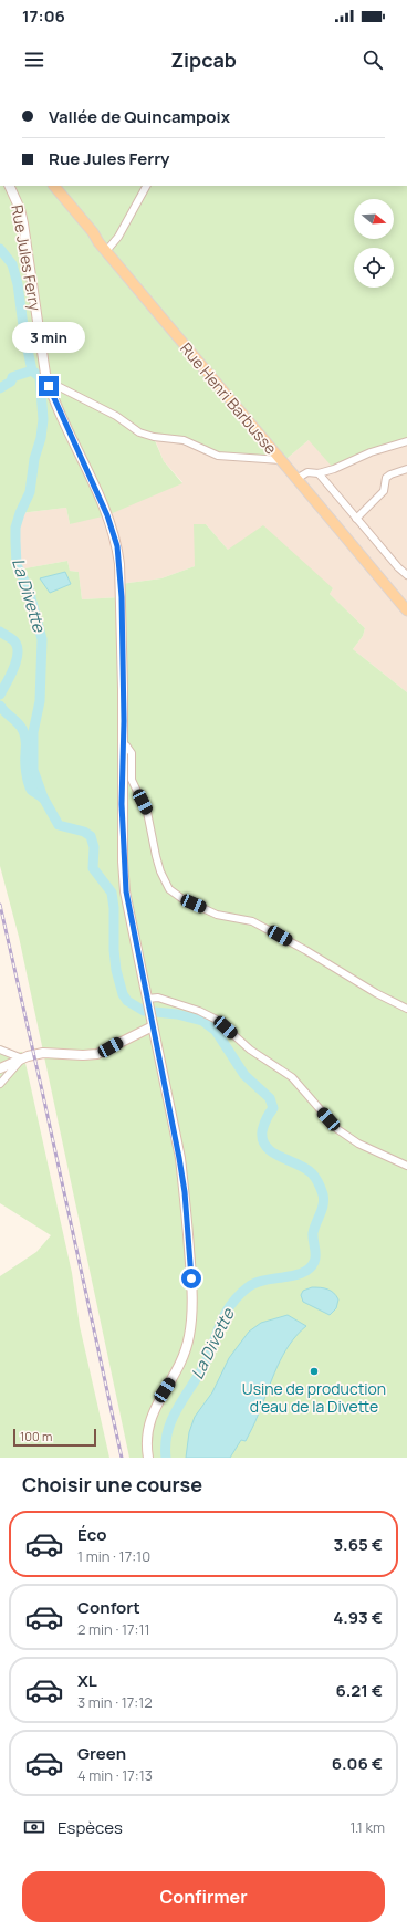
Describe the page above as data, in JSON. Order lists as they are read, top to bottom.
{
  "streets": {
    "main road": ["Rue Jules Ferry", "Rue Henri Barbusse"]
  },
  "water": ["La Divette"],
  "places": ["Usine de production d'eau de la Divette"],
  "scale_bar": "100 m",
  "north": "right",
  "page": {
    "status": "17:06",
    "header": "Zipcab",
    "banner": ["Vallée de Quincampoix", "Rue Jules Ferry"],
    "bubble": "3 min",
    "scale": "100 m",
    "heading": "Choisir une course",
    "list": [
      {
        "name": "Éco",
        "note": "1 min · 17:10",
        "value": "3.65 €"
      },
      {
        "name": "Confort",
        "note": "2 min · 17:11",
        "value": "4.93 €"
      },
      {
        "name": "XL",
        "note": "3 min · 17:12",
        "value": "6.21 €"
      },
      {
        "name": "Green",
        "note": "4 min · 17:13",
        "value": "6.06 €"
      }
    ],
    "pay": ["Espèces", "1.1 km"],
    "buttons": "Confirmer"
  }
}
